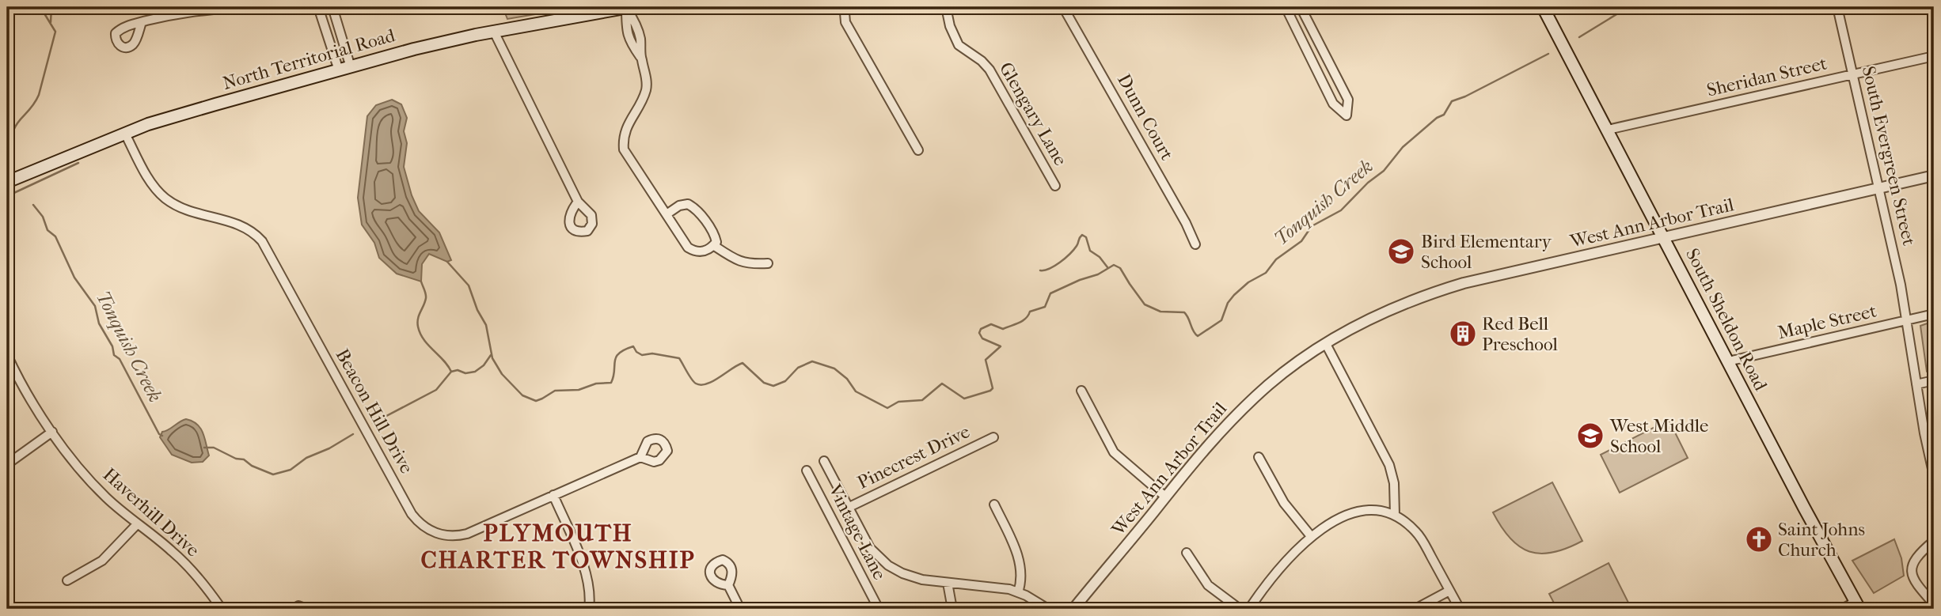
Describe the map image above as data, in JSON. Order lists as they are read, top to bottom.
{
  "streets": {
    "main road": ["North Territorial Road", "South Sheldon Road"],
    "street": [
      "Sheridan Street",
      "Glengary Lane",
      "Dunn Court",
      "South Evergreen Street",
      "West Ann Arbor Trail",
      "Maple Street",
      "Beacon Hill Drive",
      "Pinecrest Drive",
      "Haverhill Drive",
      "Vintage Lane"
    ]
  },
  "crossings": [
    ["North Territorial Road", "Beacon Hill Drive"],
    ["Sheridan Street", "South Evergreen Street"],
    ["Sheridan Street", "South Sheldon Road"],
    ["South Evergreen Street", "West Ann Arbor Trail"],
    ["South Evergreen Street", "Maple Street"],
    ["West Ann Arbor Trail", "South Sheldon Road"],
    ["South Sheldon Road", "Maple Street"]
  ],
  "districts": ["PLYMOUTH CHARTER TOWNSHIP"],
  "water": ["Tonquish Creek"],
  "places": {
    "school or university": ["Bird Elementary School", "West Middle School"],
    "building": ["Red Bell Preschool"],
    "church": ["Saint Johns Church"]
  }
}
